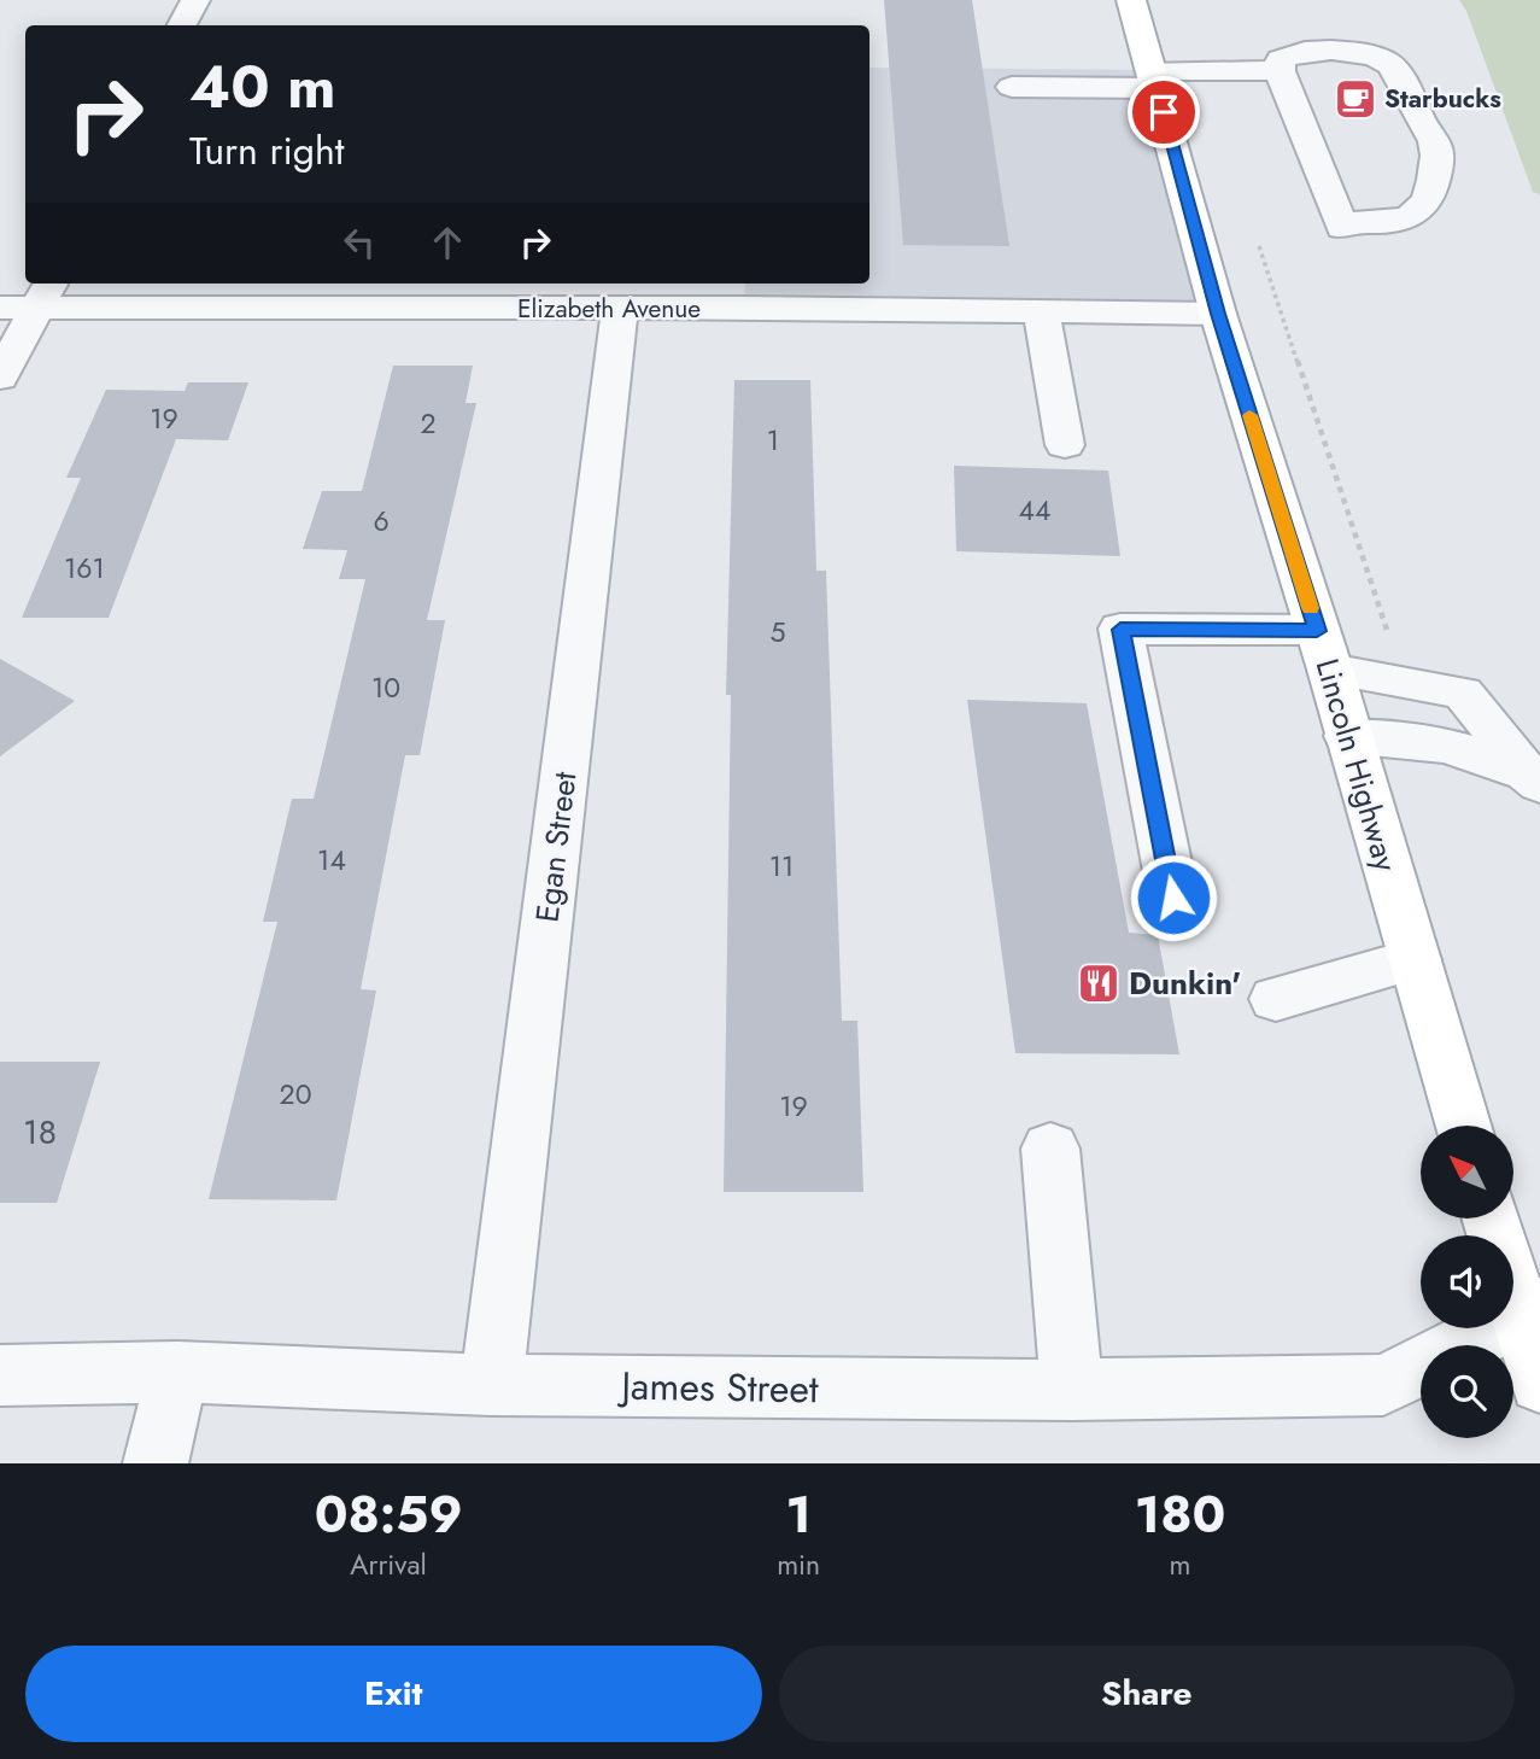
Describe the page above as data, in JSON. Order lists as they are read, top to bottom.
{
  "streets": {
    "main road": ["Lincoln Highway"],
    "street": ["Elizabeth Avenue", "Egan Street", "James Street"]
  },
  "crossings": [
    ["Elizabeth Avenue", "Lincoln Highway"],
    ["Elizabeth Avenue", "Egan Street"],
    ["Egan Street", "James Street"]
  ],
  "places": {
    "cafe": ["Starbucks"],
    "restaurant": ["Dunkin'"]
  },
  "house_numbers": [
    "19",
    "2",
    "1",
    "44",
    "6",
    "161",
    "5",
    "10",
    "14",
    "11",
    "20",
    "19",
    "18"
  ],
  "north": "top left",
  "page": {
    "turn": ["40 m", "Turn right"],
    "eta": [
      "08:59",
      "Arrival",
      "1",
      "min",
      "180",
      "m"
    ],
    "buttons": ["Exit", "Share"]
  }
}
